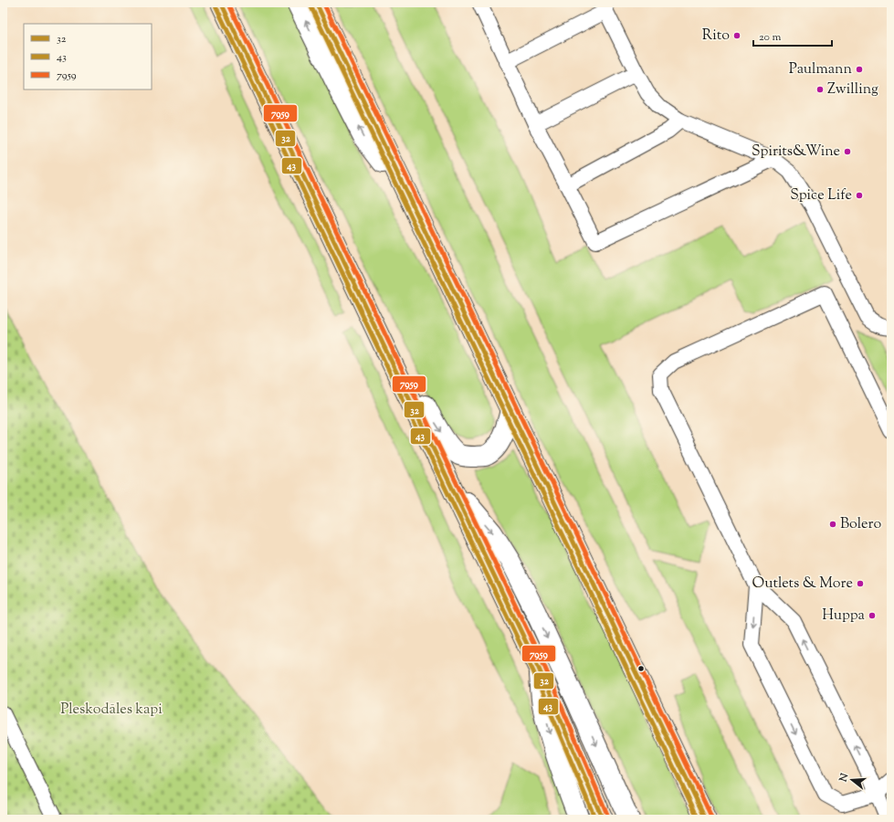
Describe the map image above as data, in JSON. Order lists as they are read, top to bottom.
{
  "parks": ["Pleskodāles kapi"],
  "places": [
    "Rito",
    "Paulmann",
    "Zwilling",
    "Spirits&Wine",
    "Spice Life",
    "Bolero",
    "Outlets & More",
    "Huppa"
  ],
  "lines": ["transit line 32", "transit line 7959", "transit line 43"],
  "legend": ["32", "43", "7959"],
  "scale_bar": "20 m",
  "north": "left"
}
